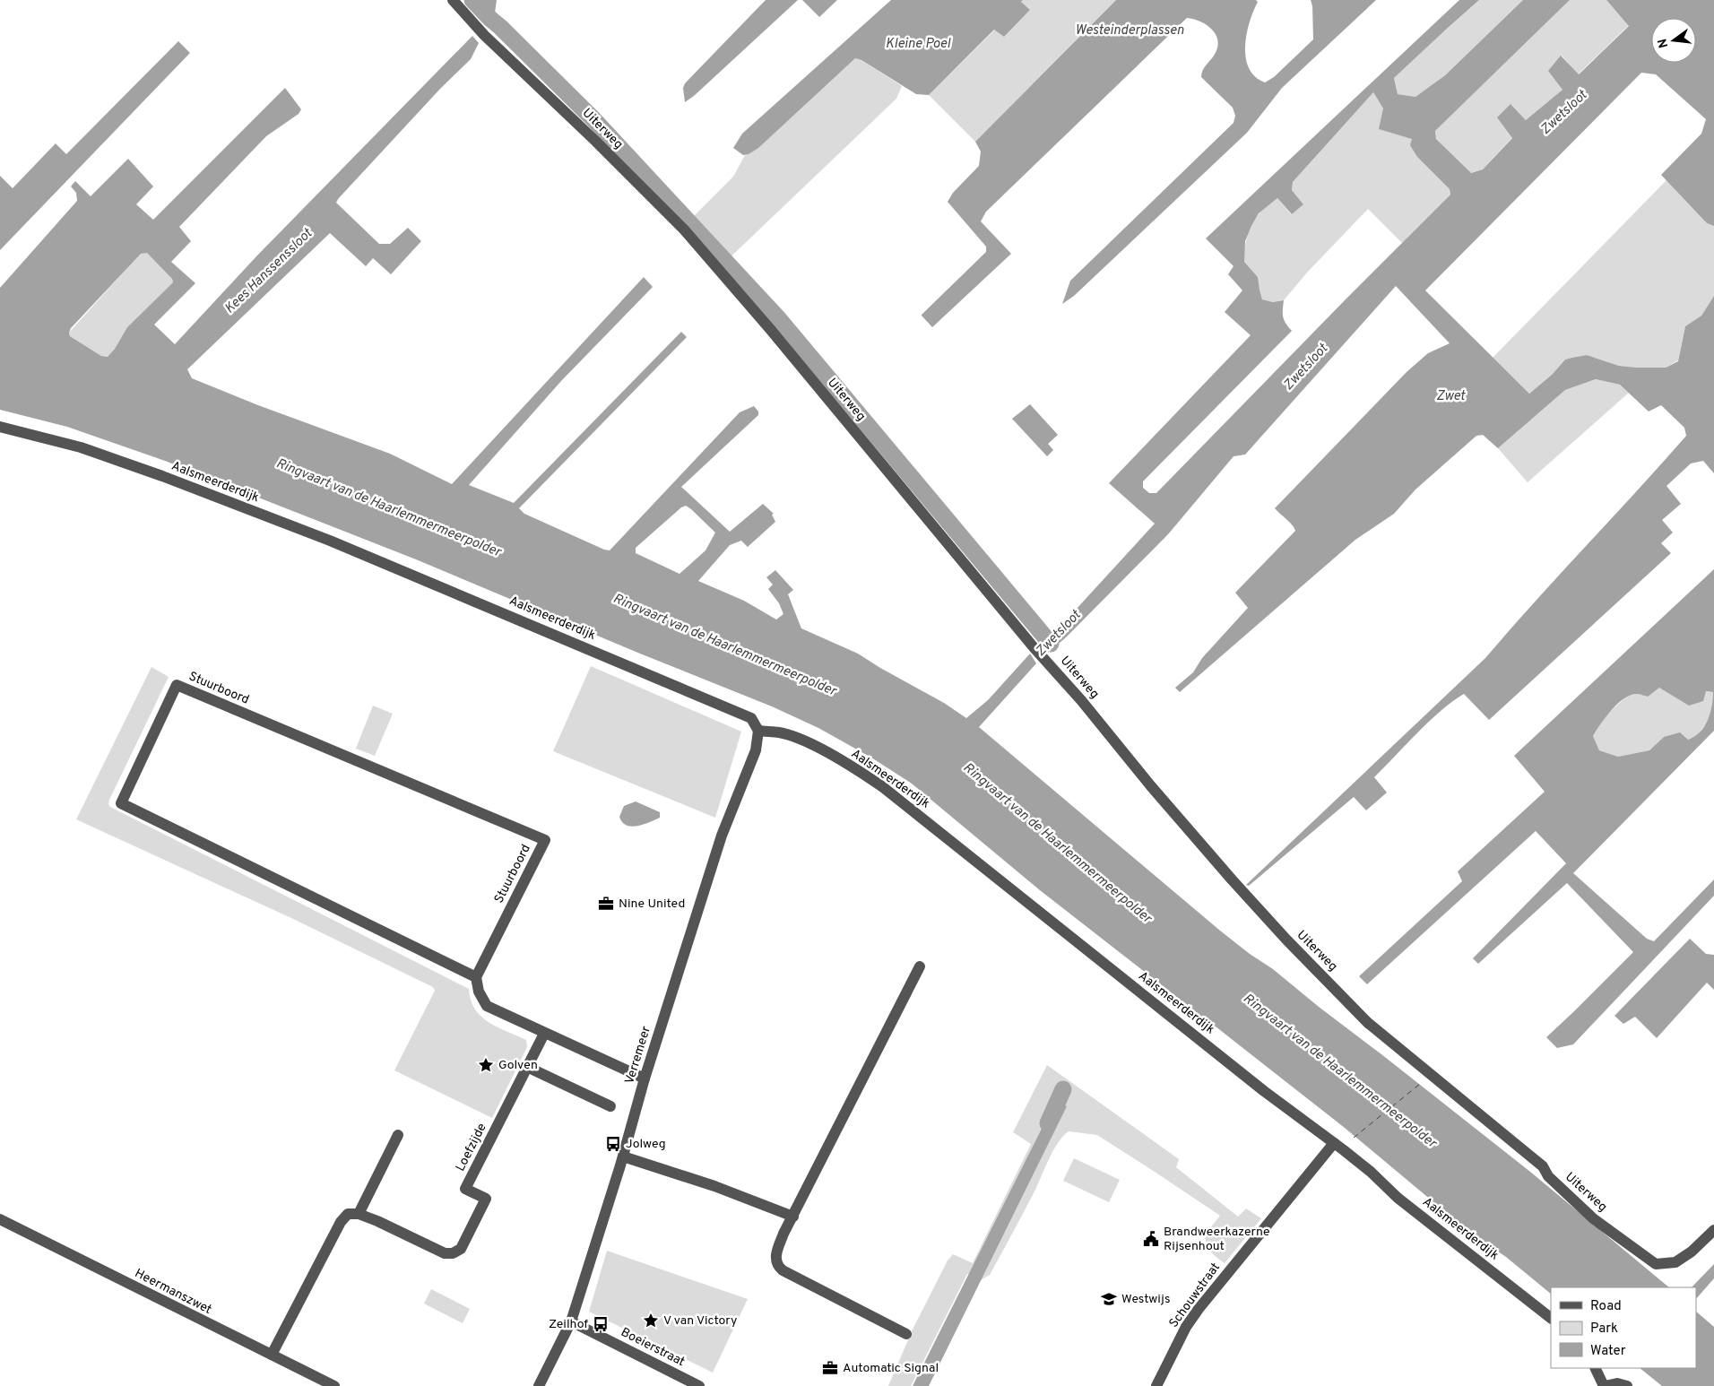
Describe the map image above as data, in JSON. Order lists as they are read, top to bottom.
{
  "streets": {
    "street": [
      "Uiterweg",
      "Aalsmeerderdijk",
      "Stuurboord",
      "Verremeer",
      "Loefzijde",
      "Heermanszwet",
      "Schouwstraat",
      "Boeierstraat"
    ]
  },
  "crossings": [
    ["Aalsmeerderdijk", "Verremeer"],
    ["Aalsmeerderdijk", "Schouwstraat"],
    ["Verremeer", "Boeierstraat"]
  ],
  "water": [
    "Westeinderplassen",
    "Kleine Poel",
    "Zwetsloot",
    "Kees Hanssenssloot",
    "Zwet",
    "Ringvaart van de Haarlemmermeerpolder"
  ],
  "places": {
    "office": ["Nine United", "Automatic Signal"],
    "place": ["Golven", "V van Victory"],
    "bus stop": ["Jolweg", "Zeilhof"],
    "public building": ["Brandweerkazerne Rijsenhout"],
    "school or university": ["Westwijs"]
  },
  "legend": ["Road", "Park", "Water"],
  "north": "left"
}
